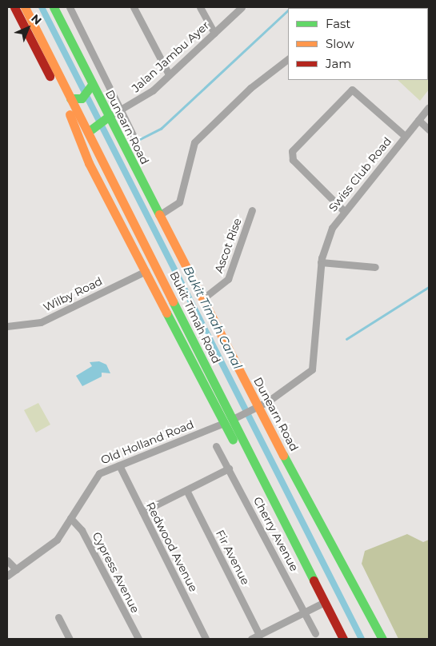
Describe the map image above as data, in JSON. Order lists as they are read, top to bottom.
{
  "streets": {
    "highway": ["Dunearn Road", "Bukit Timah Road"],
    "street": [
      "Jalan Jambu Ayer",
      "Swiss Club Road",
      "Ascot Rise",
      "Wilby Road",
      "Old Holland Road",
      "Cherry Avenue",
      "Redwood Avenue",
      "Fir Avenue",
      "Cypress Avenue"
    ]
  },
  "crossings": [
    ["Jalan Jambu Ayer", "Dunearn Road"],
    ["Dunearn Road", "Swiss Club Road"],
    ["Dunearn Road", "Ascot Rise"],
    ["Dunearn Road", "Old Holland Road"],
    ["Swiss Club Road", "Old Holland Road"],
    ["Bukit Timah Road", "Old Holland Road"],
    ["Old Holland Road", "Redwood Avenue"],
    ["Old Holland Road", "Cypress Avenue"]
  ],
  "water": ["Bukit Timah Canal"],
  "legend": ["Fast", "Slow", "Jam"],
  "north": "top right"
}
